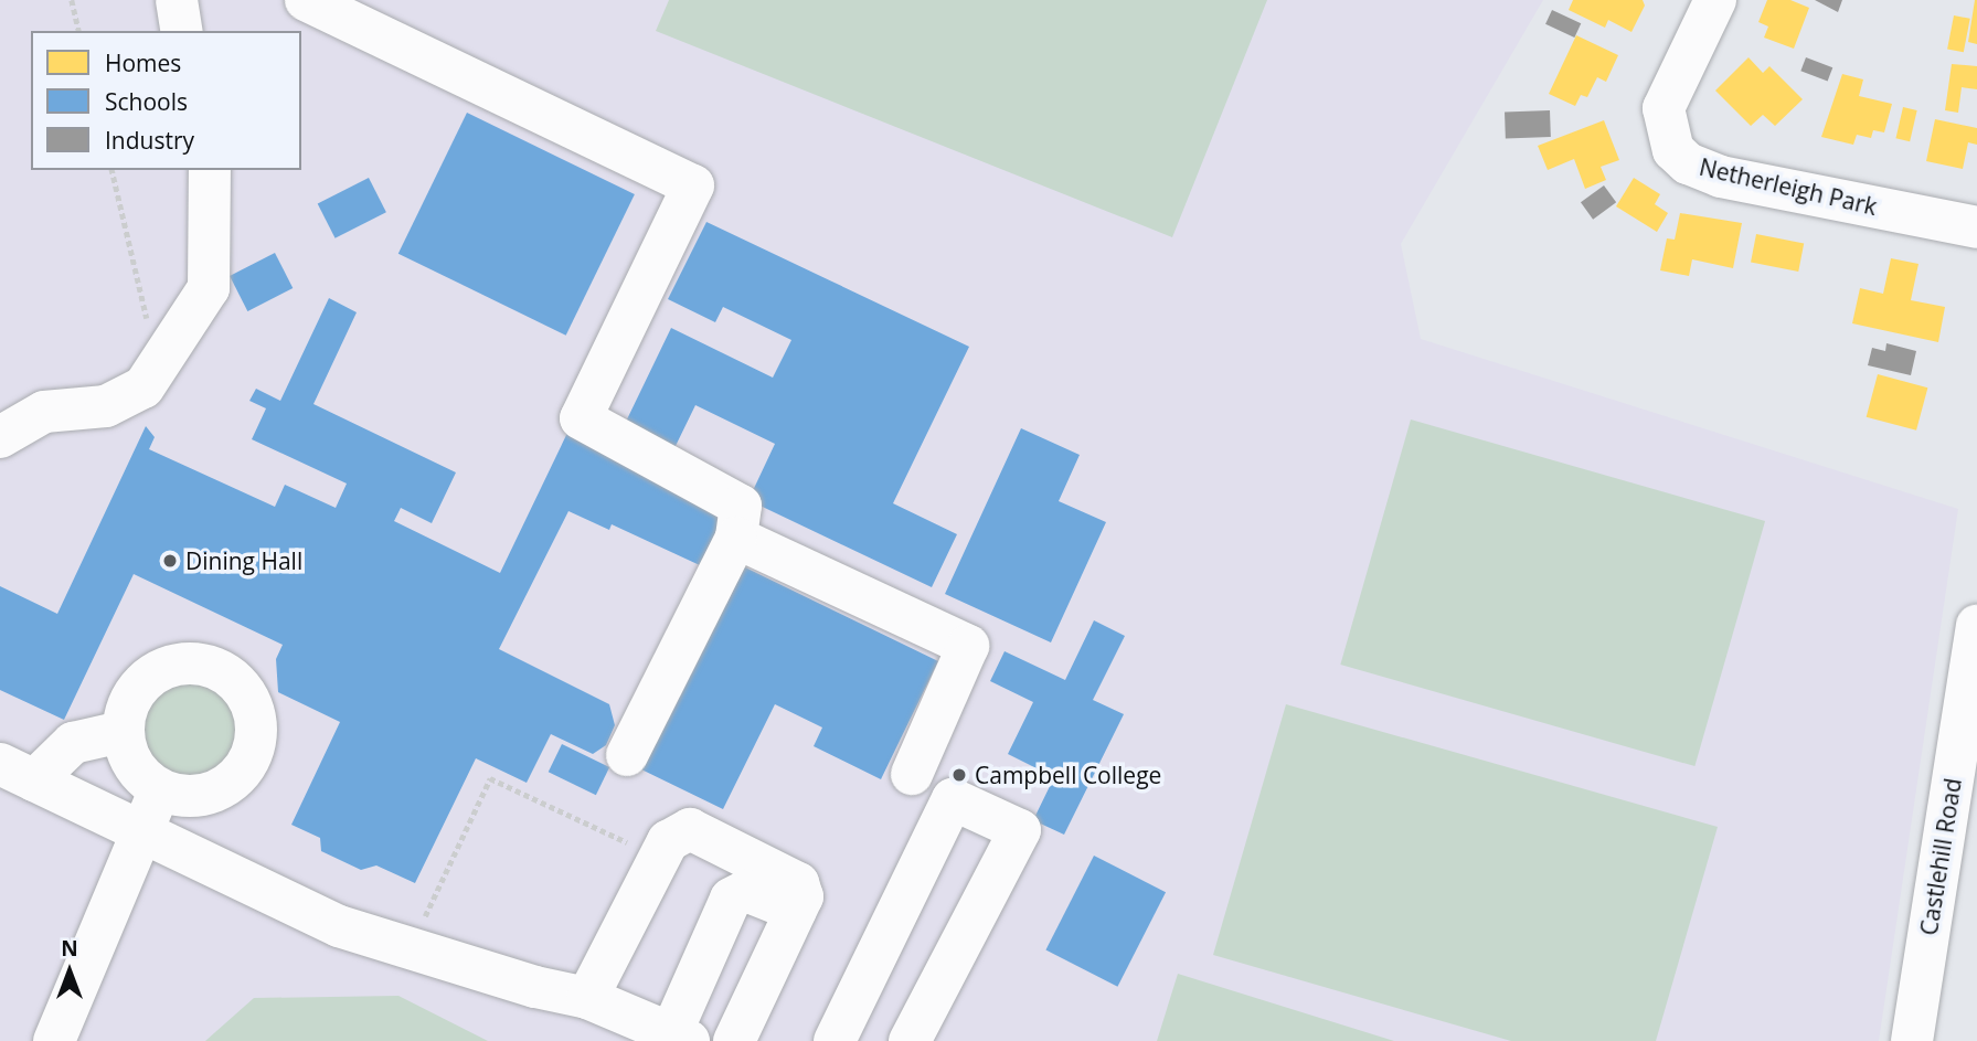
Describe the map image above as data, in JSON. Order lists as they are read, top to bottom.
{
  "streets": {
    "street": ["Netherleigh Park", "Castlehill Road"]
  },
  "places": ["Dining Hall", "Campbell College"],
  "legend": ["Homes", "Schools", "Industry"],
  "north": "top"
}
